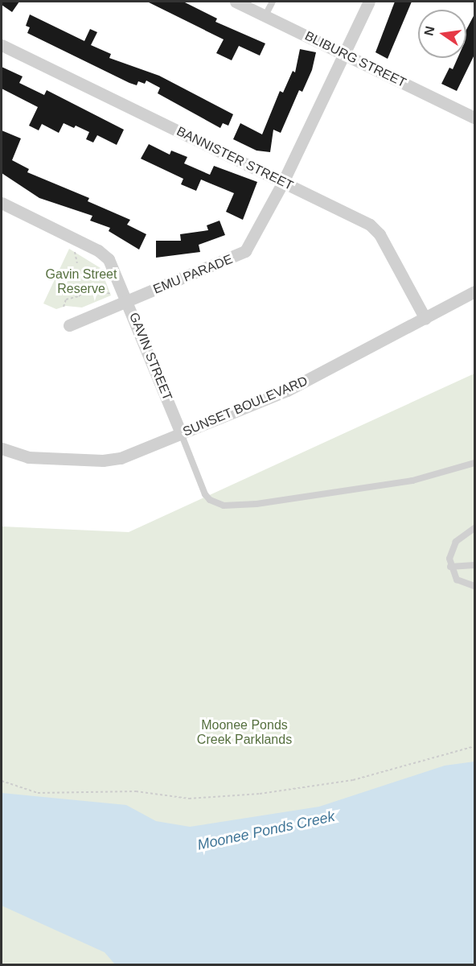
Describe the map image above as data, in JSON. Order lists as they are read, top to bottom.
{
  "streets": {
    "street": [
      "BLIBURG STREET",
      "BANNISTER STREET",
      "EMU PARADE",
      "GAVIN STREET",
      "SUNSET BOULEVARD"
    ]
  },
  "crossings": [
    ["BLIBURG STREET", "EMU PARADE"],
    ["BANNISTER STREET", "EMU PARADE"],
    ["BANNISTER STREET", "SUNSET BOULEVARD"],
    ["EMU PARADE", "GAVIN STREET"],
    ["GAVIN STREET", "SUNSET BOULEVARD"]
  ],
  "water": ["Moonee Ponds Creek"],
  "parks": ["Gavin Street Reserve", "Moonee Ponds Creek Parklands"],
  "north": "left"
}
